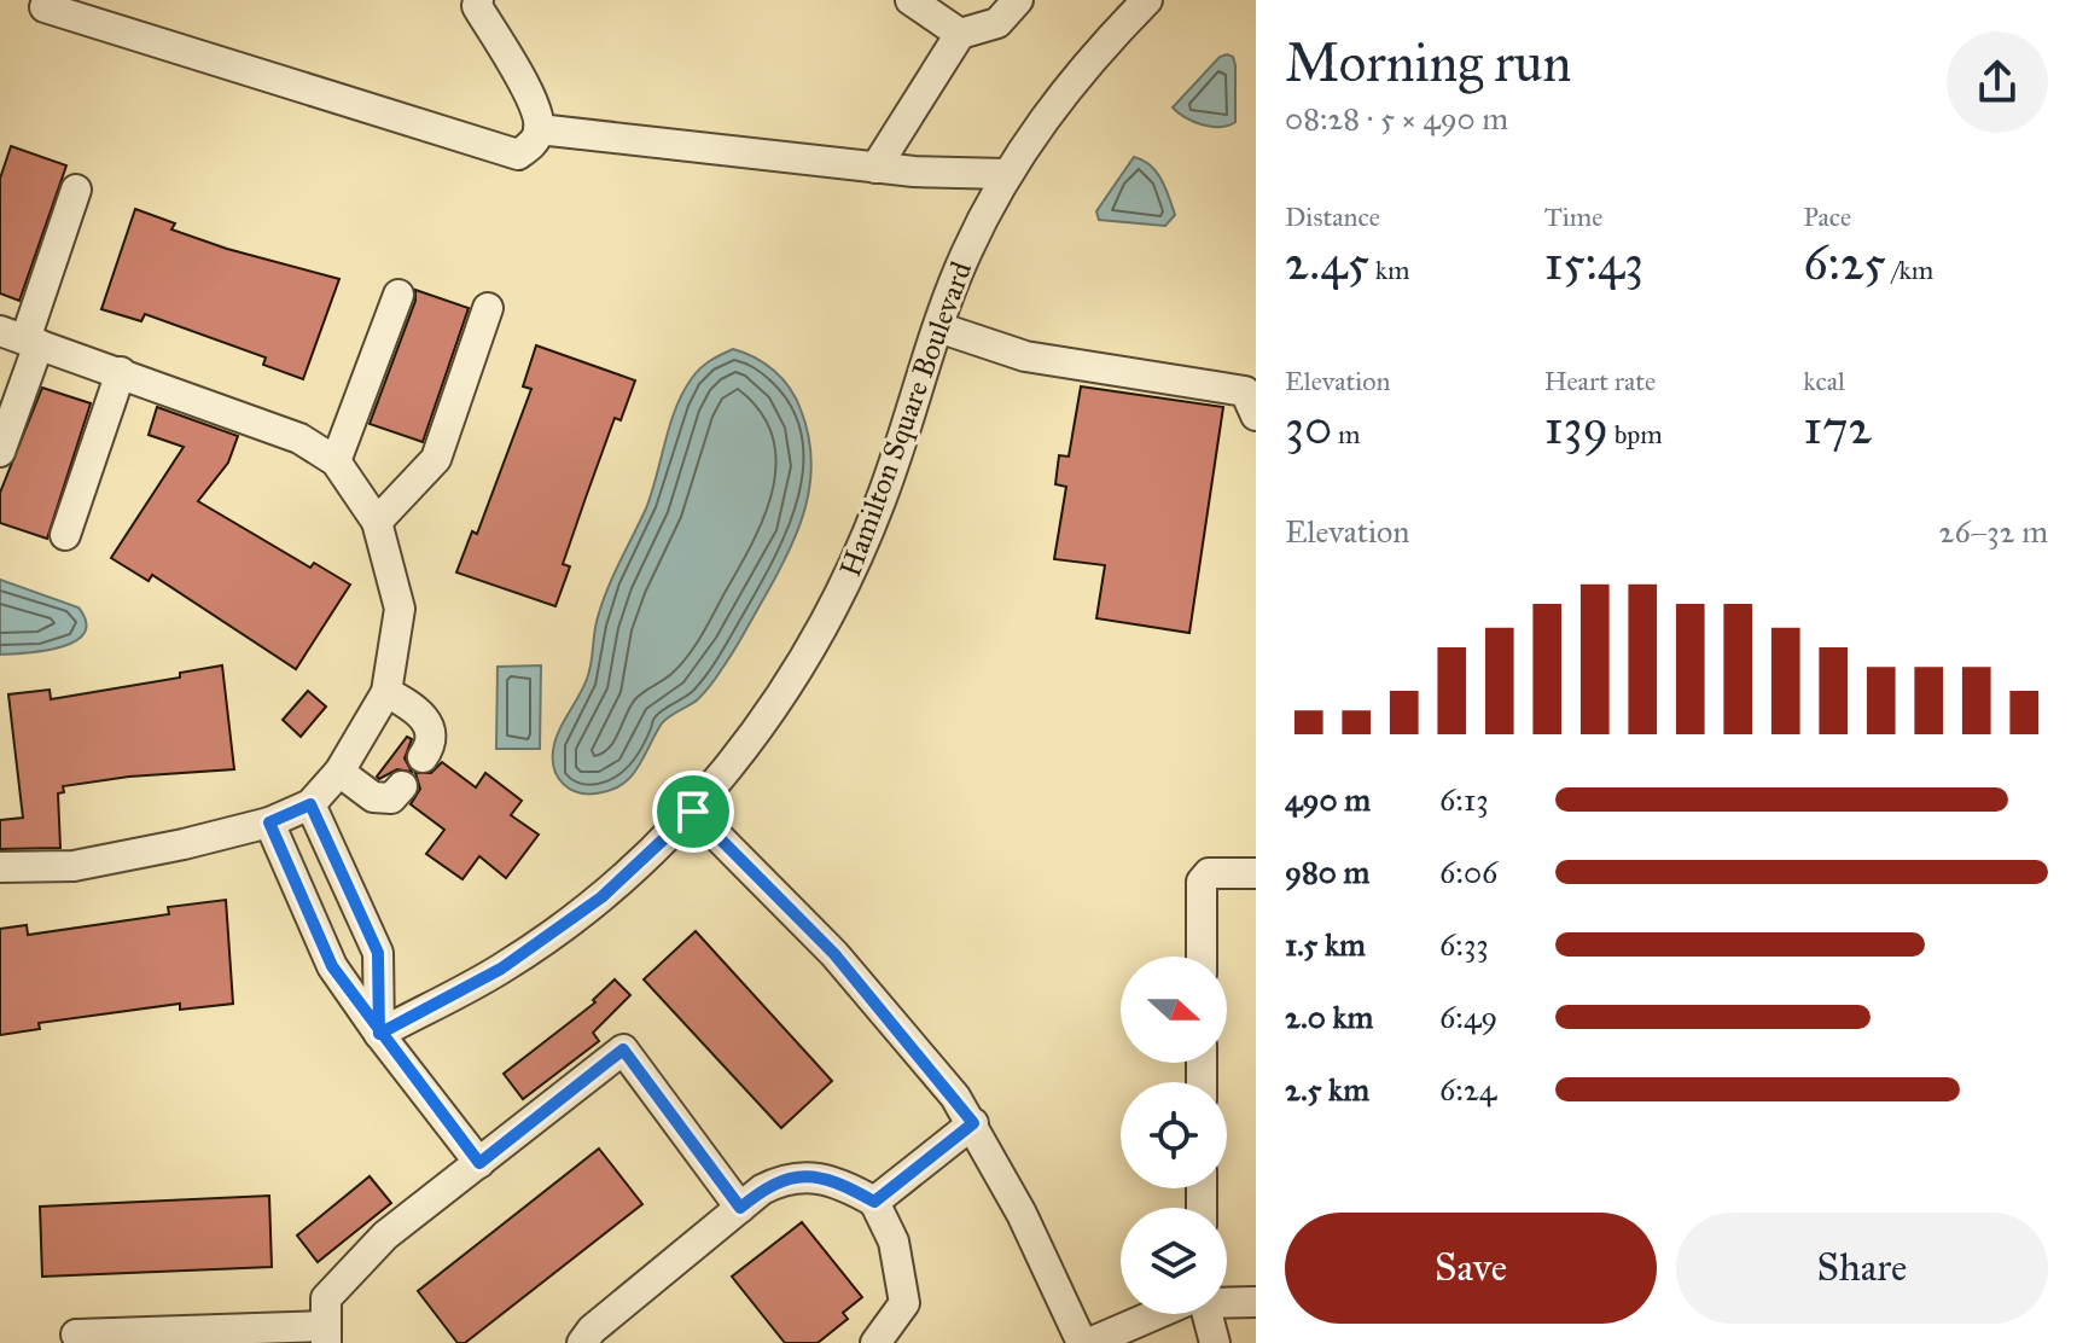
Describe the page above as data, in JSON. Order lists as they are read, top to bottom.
{
  "streets": {
    "street": ["Hamilton Square Boulevard"]
  },
  "north": "right",
  "page": {
    "heading": ["Morning run", "08:28 · 5 × 490 m"],
    "stats": [
      ["Distance", "2.45 km"],
      ["Time", "15:43"],
      ["Pace", "6:25 /km"],
      ["Elevation", "30 m"],
      ["Heart rate", "139 bpm"],
      ["kcal", "172"]
    ],
    "chart": ["Elevation", "26–32 m"],
    "list": [
      {
        "name": "490 m",
        "note": "6:13"
      },
      {
        "name": "980 m",
        "note": "6:06"
      },
      {
        "name": "1.5 km",
        "note": "6:33"
      },
      {
        "name": "2.0 km",
        "note": "6:49"
      },
      {
        "name": "2.5 km",
        "note": "6:24"
      }
    ],
    "buttons": ["Save", "Share"]
  }
}
